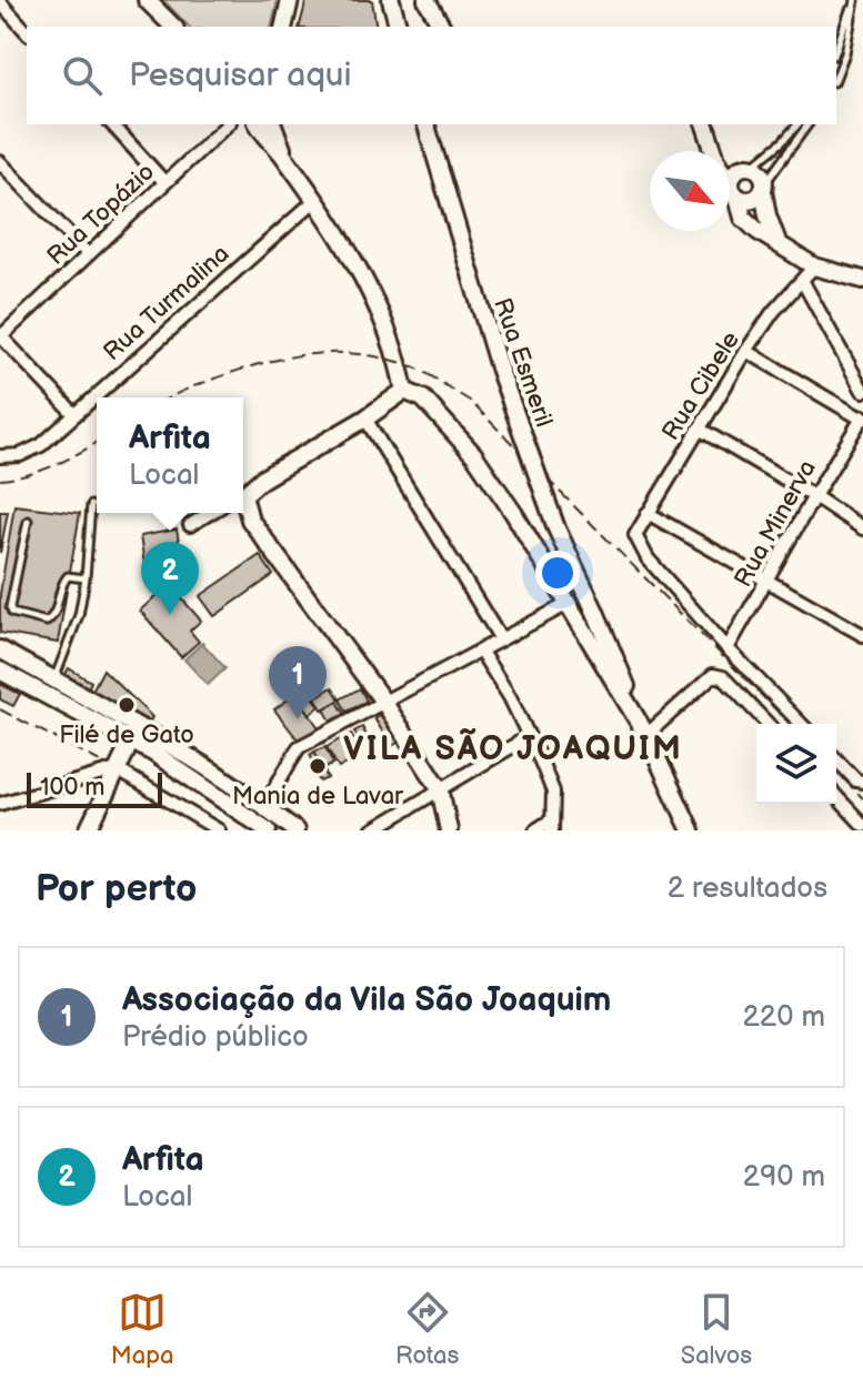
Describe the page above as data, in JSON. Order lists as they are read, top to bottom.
{
  "streets": {
    "street": [
      "Rua Topázio",
      "Rua Turmalina",
      "Rua Esmeril",
      "Rua Cibele",
      "Rua Minerva"
    ]
  },
  "crossings": [
    ["Rua Cibele", "Rua Minerva"]
  ],
  "districts": ["VILA SÃO JOAQUIM"],
  "places": ["Filé de Gato", "Mania de Lavar"],
  "scale_bar": "100 m",
  "north": "bottom right",
  "page": {
    "search": "Pesquisar aqui",
    "popup": ["Arfita", "Local"],
    "pins": ["2", "1"],
    "scale": "100 m",
    "heading": ["Por perto", "2 resultados"],
    "list": [
      {
        "mark": "1",
        "name": "Associação da Vila São Joaquim",
        "note": "Prédio público",
        "value": "220 m"
      },
      {
        "mark": "2",
        "name": "Arfita",
        "note": "Local",
        "value": "290 m"
      }
    ],
    "nav": ["Mapa", "Rotas", "Salvos"]
  }
}
